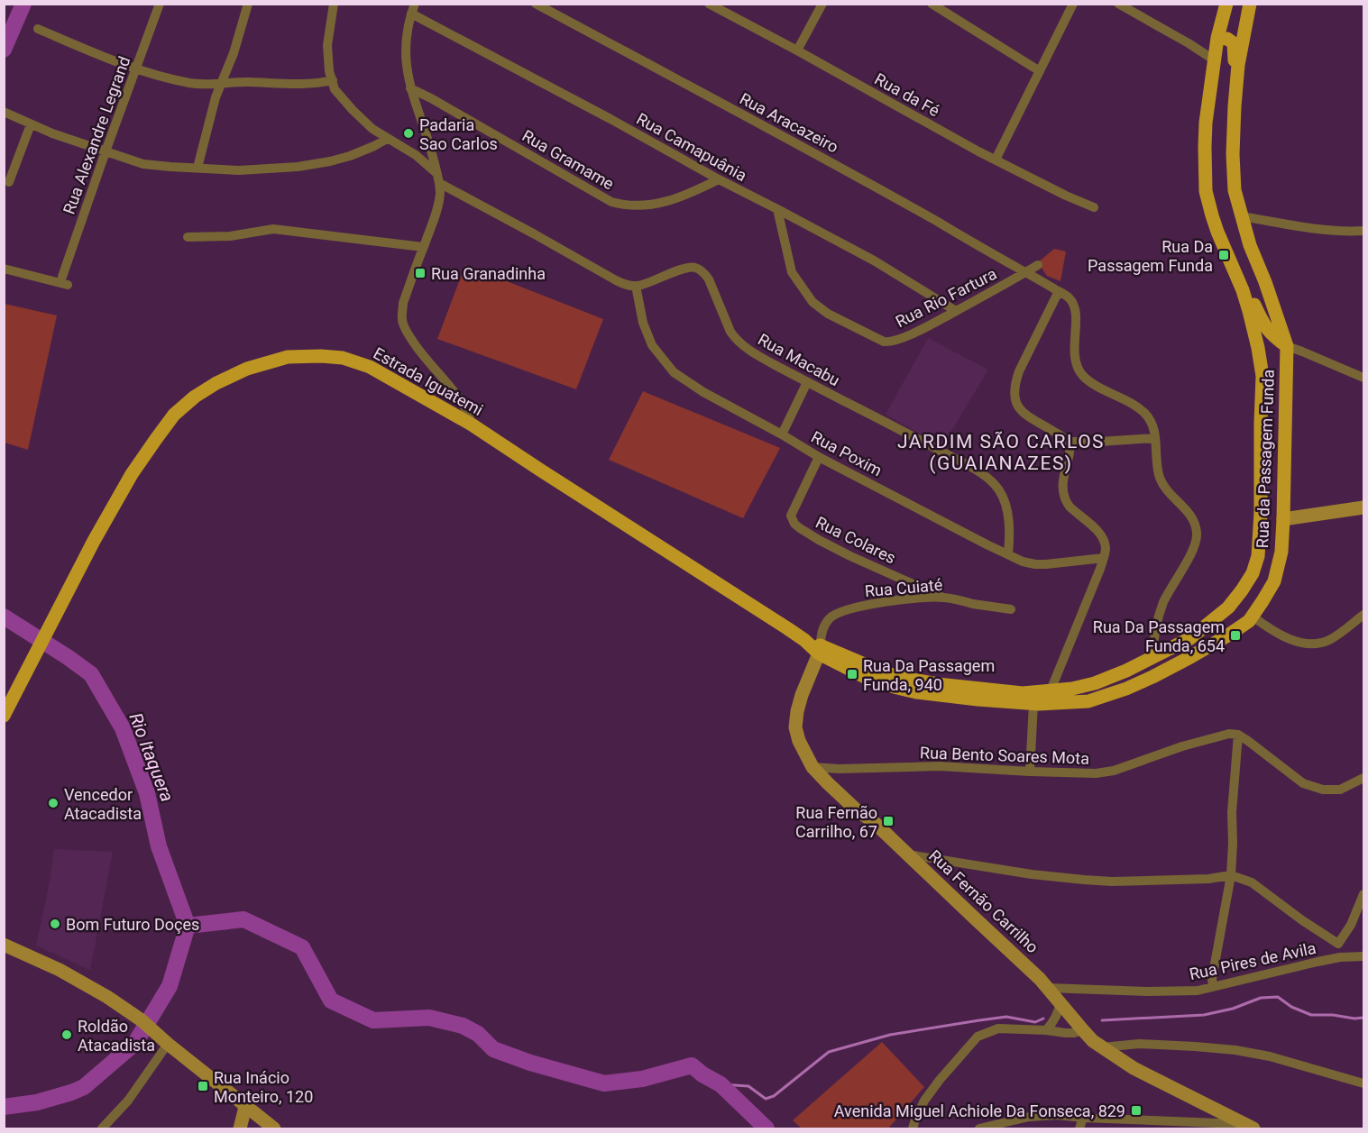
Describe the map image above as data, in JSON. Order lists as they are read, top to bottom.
{
  "streets": {
    "main road": ["Estrada Iguatemi", "Rua da Passagem Funda"],
    "street": [
      "Rua da Fé",
      "Rua Aracazeiro",
      "Rua Alexandre Legrand",
      "Rua Camapuânia",
      "Rua Gramame",
      "Rua Rio Fartura",
      "Rua Macabu",
      "Rua Poxim",
      "Rua Colares",
      "Rua Cuiaté",
      "Rua Bento Soares Mota",
      "Rua Fernão Carrilho",
      "Rua Pires de Avila"
    ]
  },
  "crossings": [
    ["Rua Aracazeiro", "Rua Rio Fartura"],
    ["Rua Camapuânia", "Rua Gramame"],
    ["Rua Camapuânia", "Rua Rio Fartura"],
    ["Rua Macabu", "Rua Poxim"],
    ["Estrada Iguatemi", "Rua da Passagem Funda"],
    ["Estrada Iguatemi", "Rua Cuiaté"],
    ["Estrada Iguatemi", "Rua Fernão Carrilho"],
    ["Rua Poxim", "Rua Colares"],
    ["Rua da Passagem Funda", "Rua Cuiaté"],
    ["Rua da Passagem Funda", "Rua Fernão Carrilho"],
    ["Rua Colares", "Rua Cuiaté"],
    ["Rua Cuiaté", "Rua Fernão Carrilho"],
    ["Rua Bento Soares Mota", "Rua Fernão Carrilho"],
    ["Rua Fernão Carrilho", "Rua Pires de Avila"]
  ],
  "districts": ["JARDIM SÃO CARLOS (GUAIANAZES)"],
  "water": ["Rio Itaquera"],
  "places": {
    "other": [
      "Padaria Sao Carlos",
      "Vencedor Atacadista",
      "Bom Futuro Doçes",
      "Roldão Atacadista"
    ],
    "transit": [
      "Rua Da Passagem Funda",
      "Rua Granadinha",
      "Rua Da Passagem Funda, 654",
      "Rua Da Passagem Funda, 940",
      "Rua Fernão Carrilho, 67",
      "Rua Inácio Monteiro, 120",
      "Avenida Miguel Achiole Da Fonseca, 829"
    ]
  }
}
